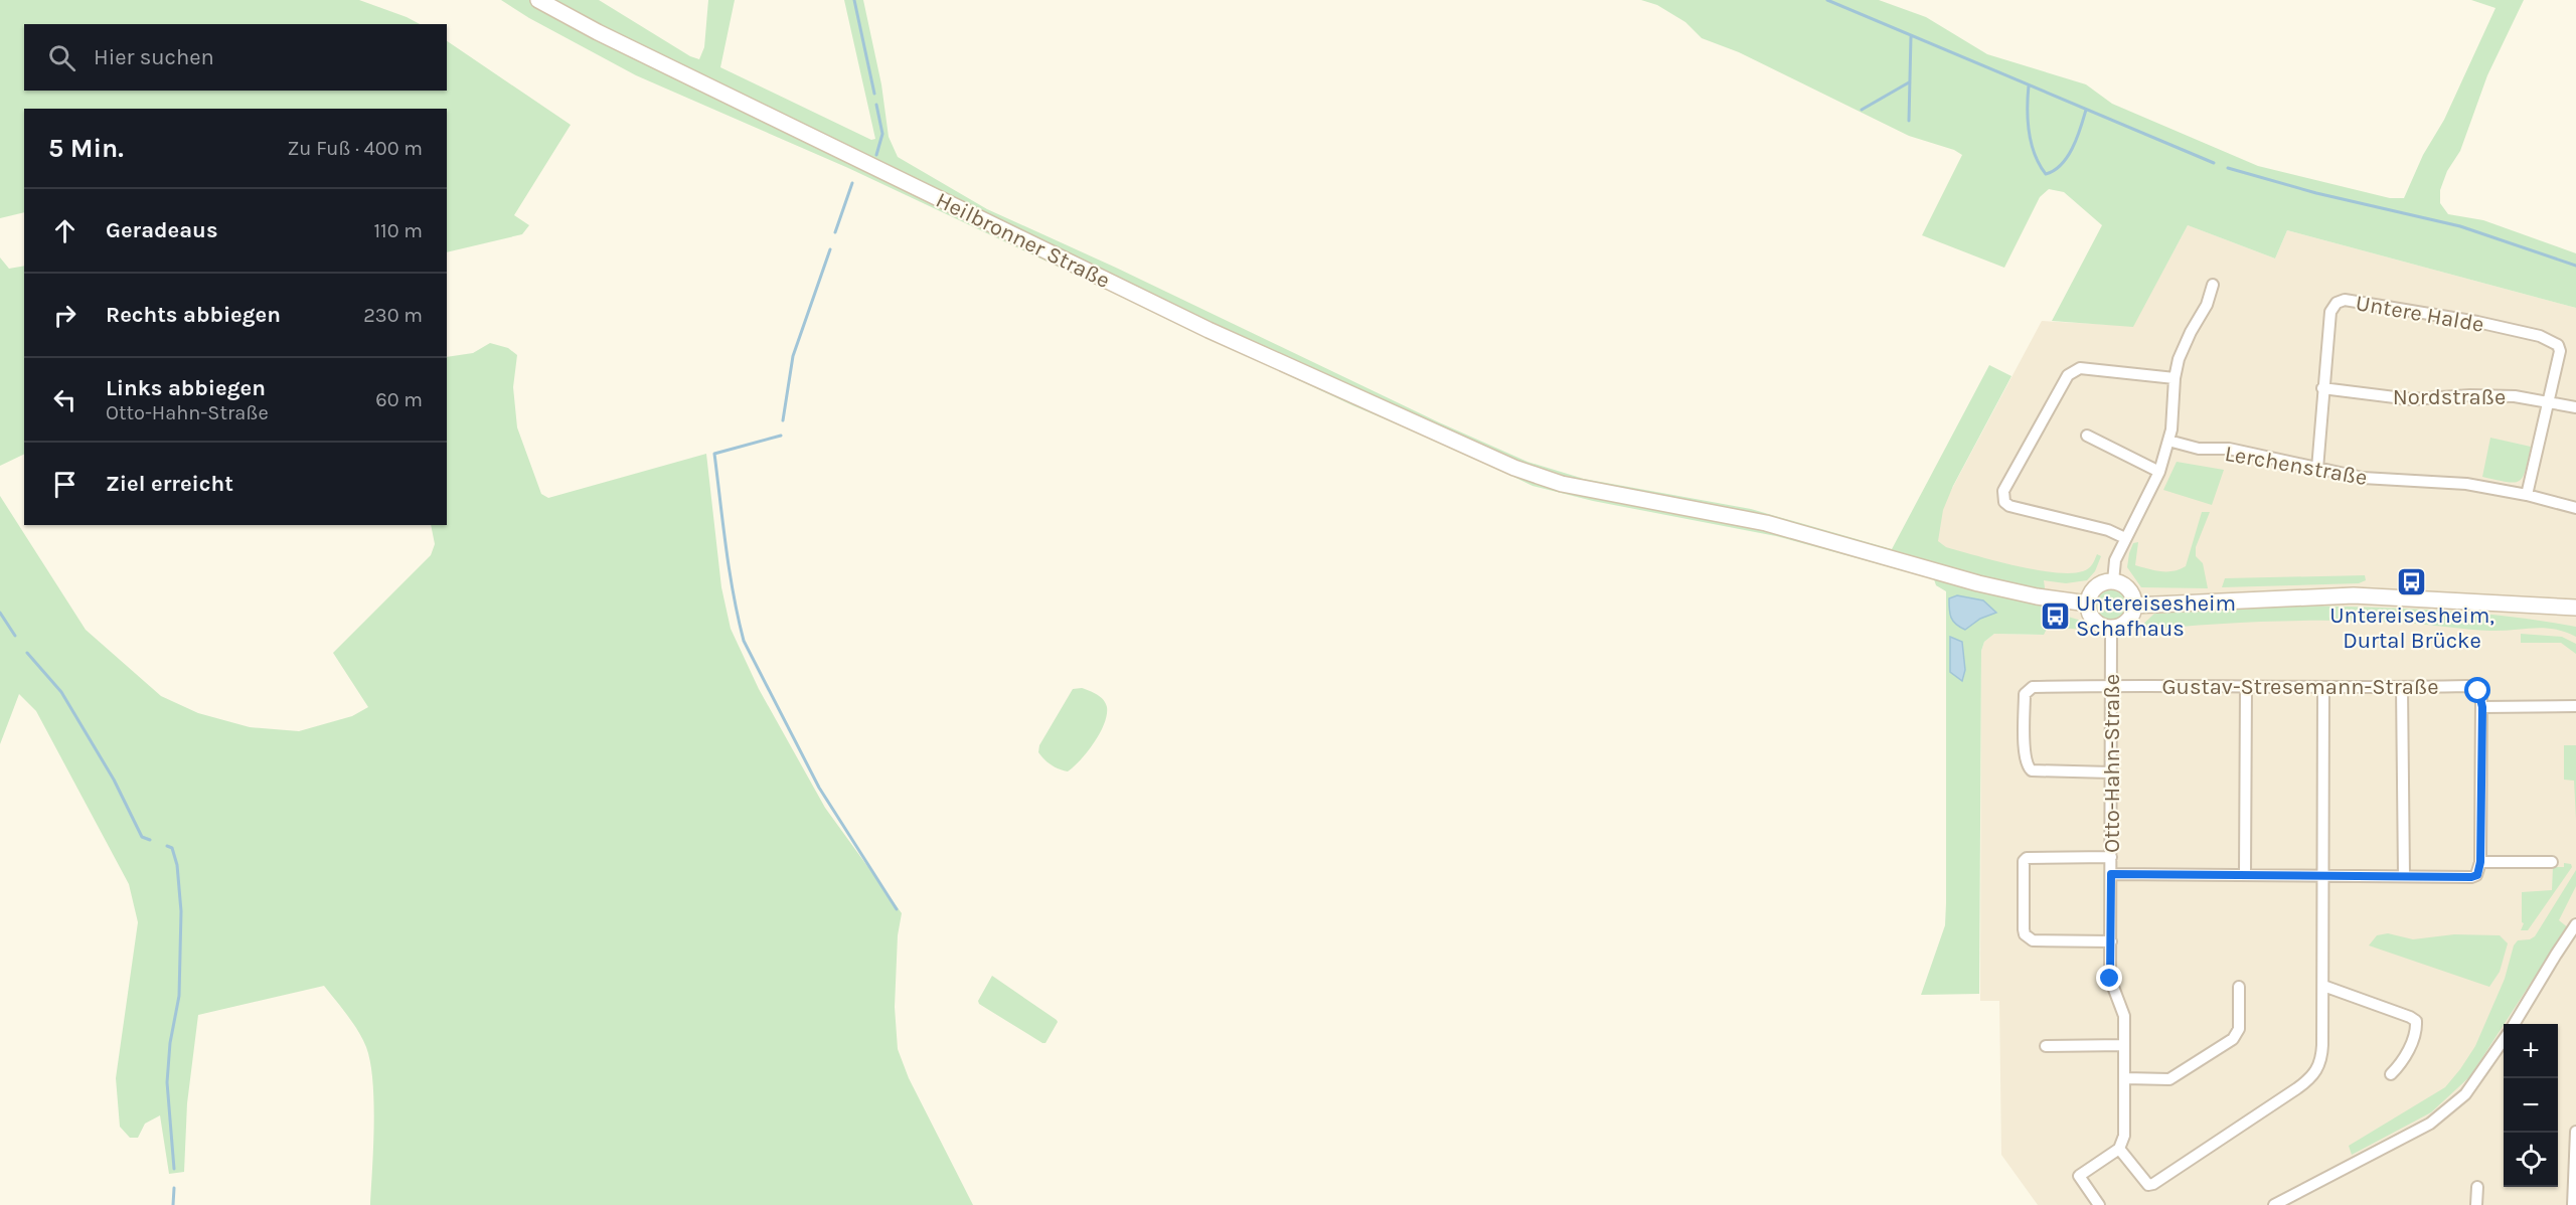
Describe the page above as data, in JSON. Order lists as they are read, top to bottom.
{
  "streets": {
    "main road": ["Heilbronner Straße"],
    "street": [
      "Untere Halde",
      "Nordstraße",
      "Lerchenstraße",
      "Gustav-Stresemann-Straße",
      "Otto-Hahn-Straße"
    ]
  },
  "crossings": [
    ["Heilbronner Straße", "Otto-Hahn-Straße"],
    ["Untere Halde", "Nordstraße"],
    ["Untere Halde", "Lerchenstraße"],
    ["Gustav-Stresemann-Straße", "Otto-Hahn-Straße"]
  ],
  "places": {
    "bus stop": ["Untereisesheim, Durtal Brücke", "Untereisesheim Schafhaus"]
  },
  "page": {
    "search": "Hier suchen",
    "heading": ["5 Min.", "Zu Fuß · 400 m"],
    "list": [
      ["Geradeaus", "110 m"],
      ["Rechts abbiegen", "230 m"],
      ["Links abbiegen", "Otto-Hahn-Straße", "60 m"],
      "Ziel erreicht"
    ],
    "map_buttons": ["+", "−"]
  }
}
